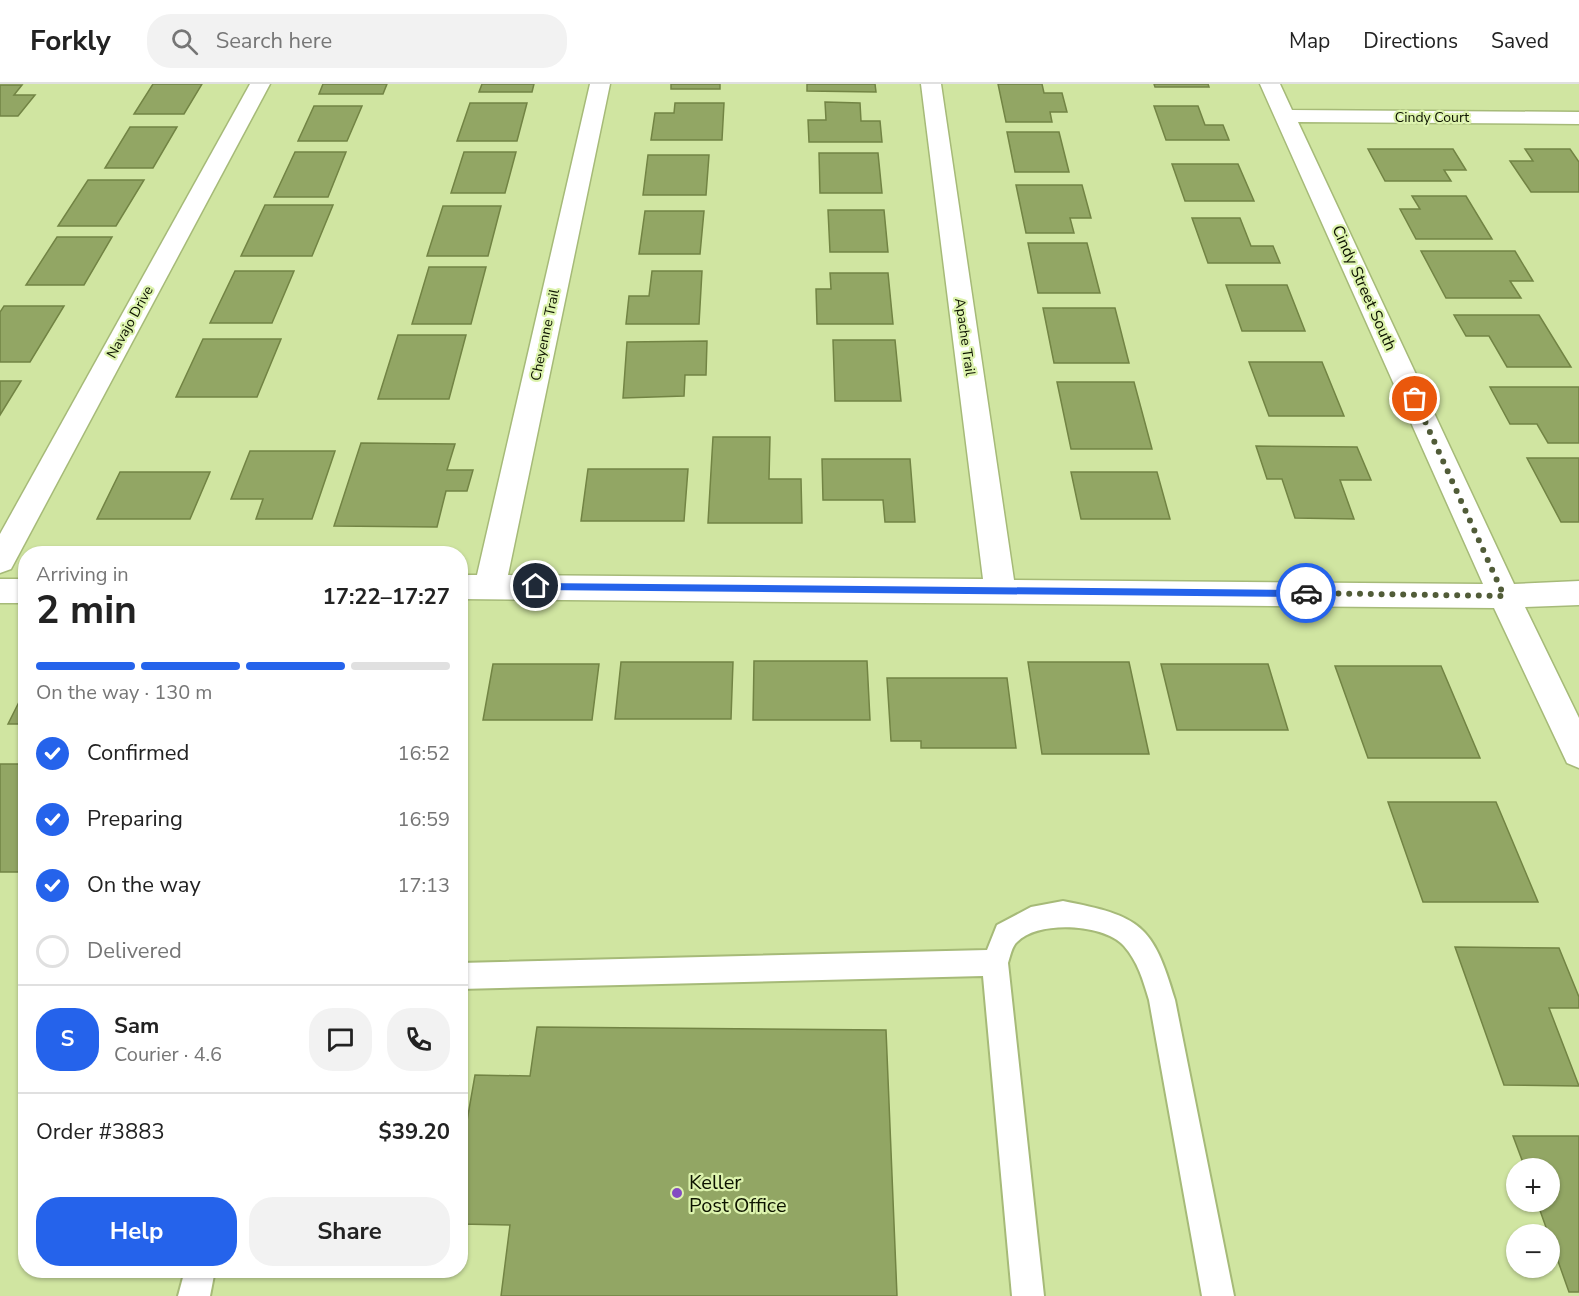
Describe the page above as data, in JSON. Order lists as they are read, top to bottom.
{
  "streets": {
    "street": [
      "Cindy Court",
      "Cindy Street South",
      "Navajo Drive",
      "Cheyenne Trail",
      "Apache Trail"
    ]
  },
  "crossings": [
    ["Cindy Court", "Cindy Street South"]
  ],
  "places": ["Keller Post Office"],
  "page": {
    "header": "Forkly",
    "search": "Search here",
    "nav": ["Map", "Directions", "Saved"],
    "heading": ["2 min", "Arriving in", "17:22–17:27"],
    "panel": [
      "Sam",
      "Courier · 4.6",
      "Order #3883",
      "$39.20"
    ],
    "bar": "On the way · 130 m",
    "list": [
      ["Confirmed", "16:52"],
      ["Preparing", "16:59"],
      ["On the way", "17:13"],
      "Delivered"
    ],
    "round": "S",
    "map_buttons": ["+", "−"],
    "buttons": ["Help", "Share"]
  }
}
